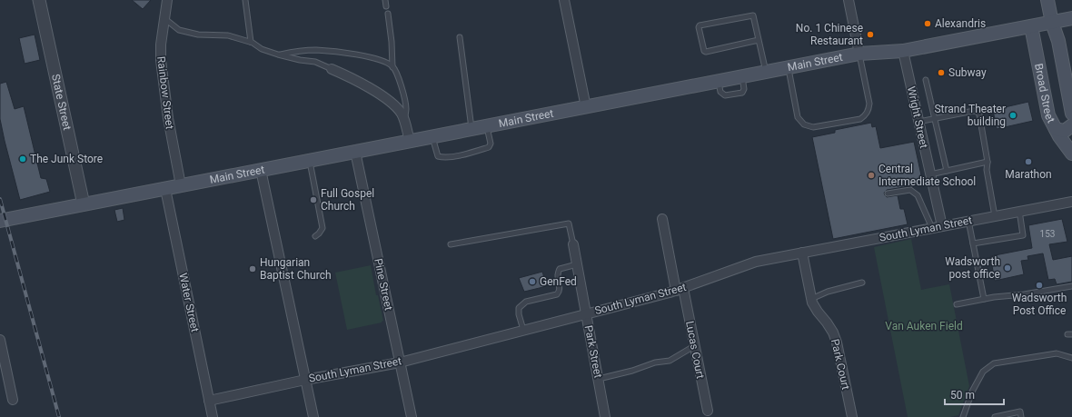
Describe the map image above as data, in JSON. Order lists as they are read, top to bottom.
{
  "streets": {
    "main road": ["Main Street", "Broad Street"],
    "street": [
      "Rainbow Street",
      "State Street",
      "Wright Street",
      "South Lyman Street",
      "Pine Street",
      "Water Street",
      "Lucas Court",
      "Park Street",
      "Park Court"
    ]
  },
  "crossings": [
    ["Main Street", "Rainbow Street"],
    ["Main Street", "Broad Street"],
    ["Main Street", "State Street"],
    ["Main Street", "Wright Street"],
    ["Main Street", "Pine Street"],
    ["Main Street", "Water Street"],
    ["Wright Street", "South Lyman Street"],
    ["South Lyman Street", "Pine Street"],
    ["South Lyman Street", "Water Street"],
    ["South Lyman Street", "Lucas Court"],
    ["South Lyman Street", "Park Street"],
    ["South Lyman Street", "Park Court"]
  ],
  "parks": ["Van Auken Field"],
  "places": [
    "Alexandris",
    "No. 1 Chinese Restaurant",
    "Subway",
    "Strand Theater building",
    "The Junk Store",
    "Marathon",
    "Central Intermediate School",
    "Full Gospel Church",
    "Wadsworth post office",
    "Hungarian Baptist Church",
    "GenFed",
    "Wadsworth Post Office"
  ],
  "house_numbers": ["153"],
  "scale_bar": "50 m"
}
